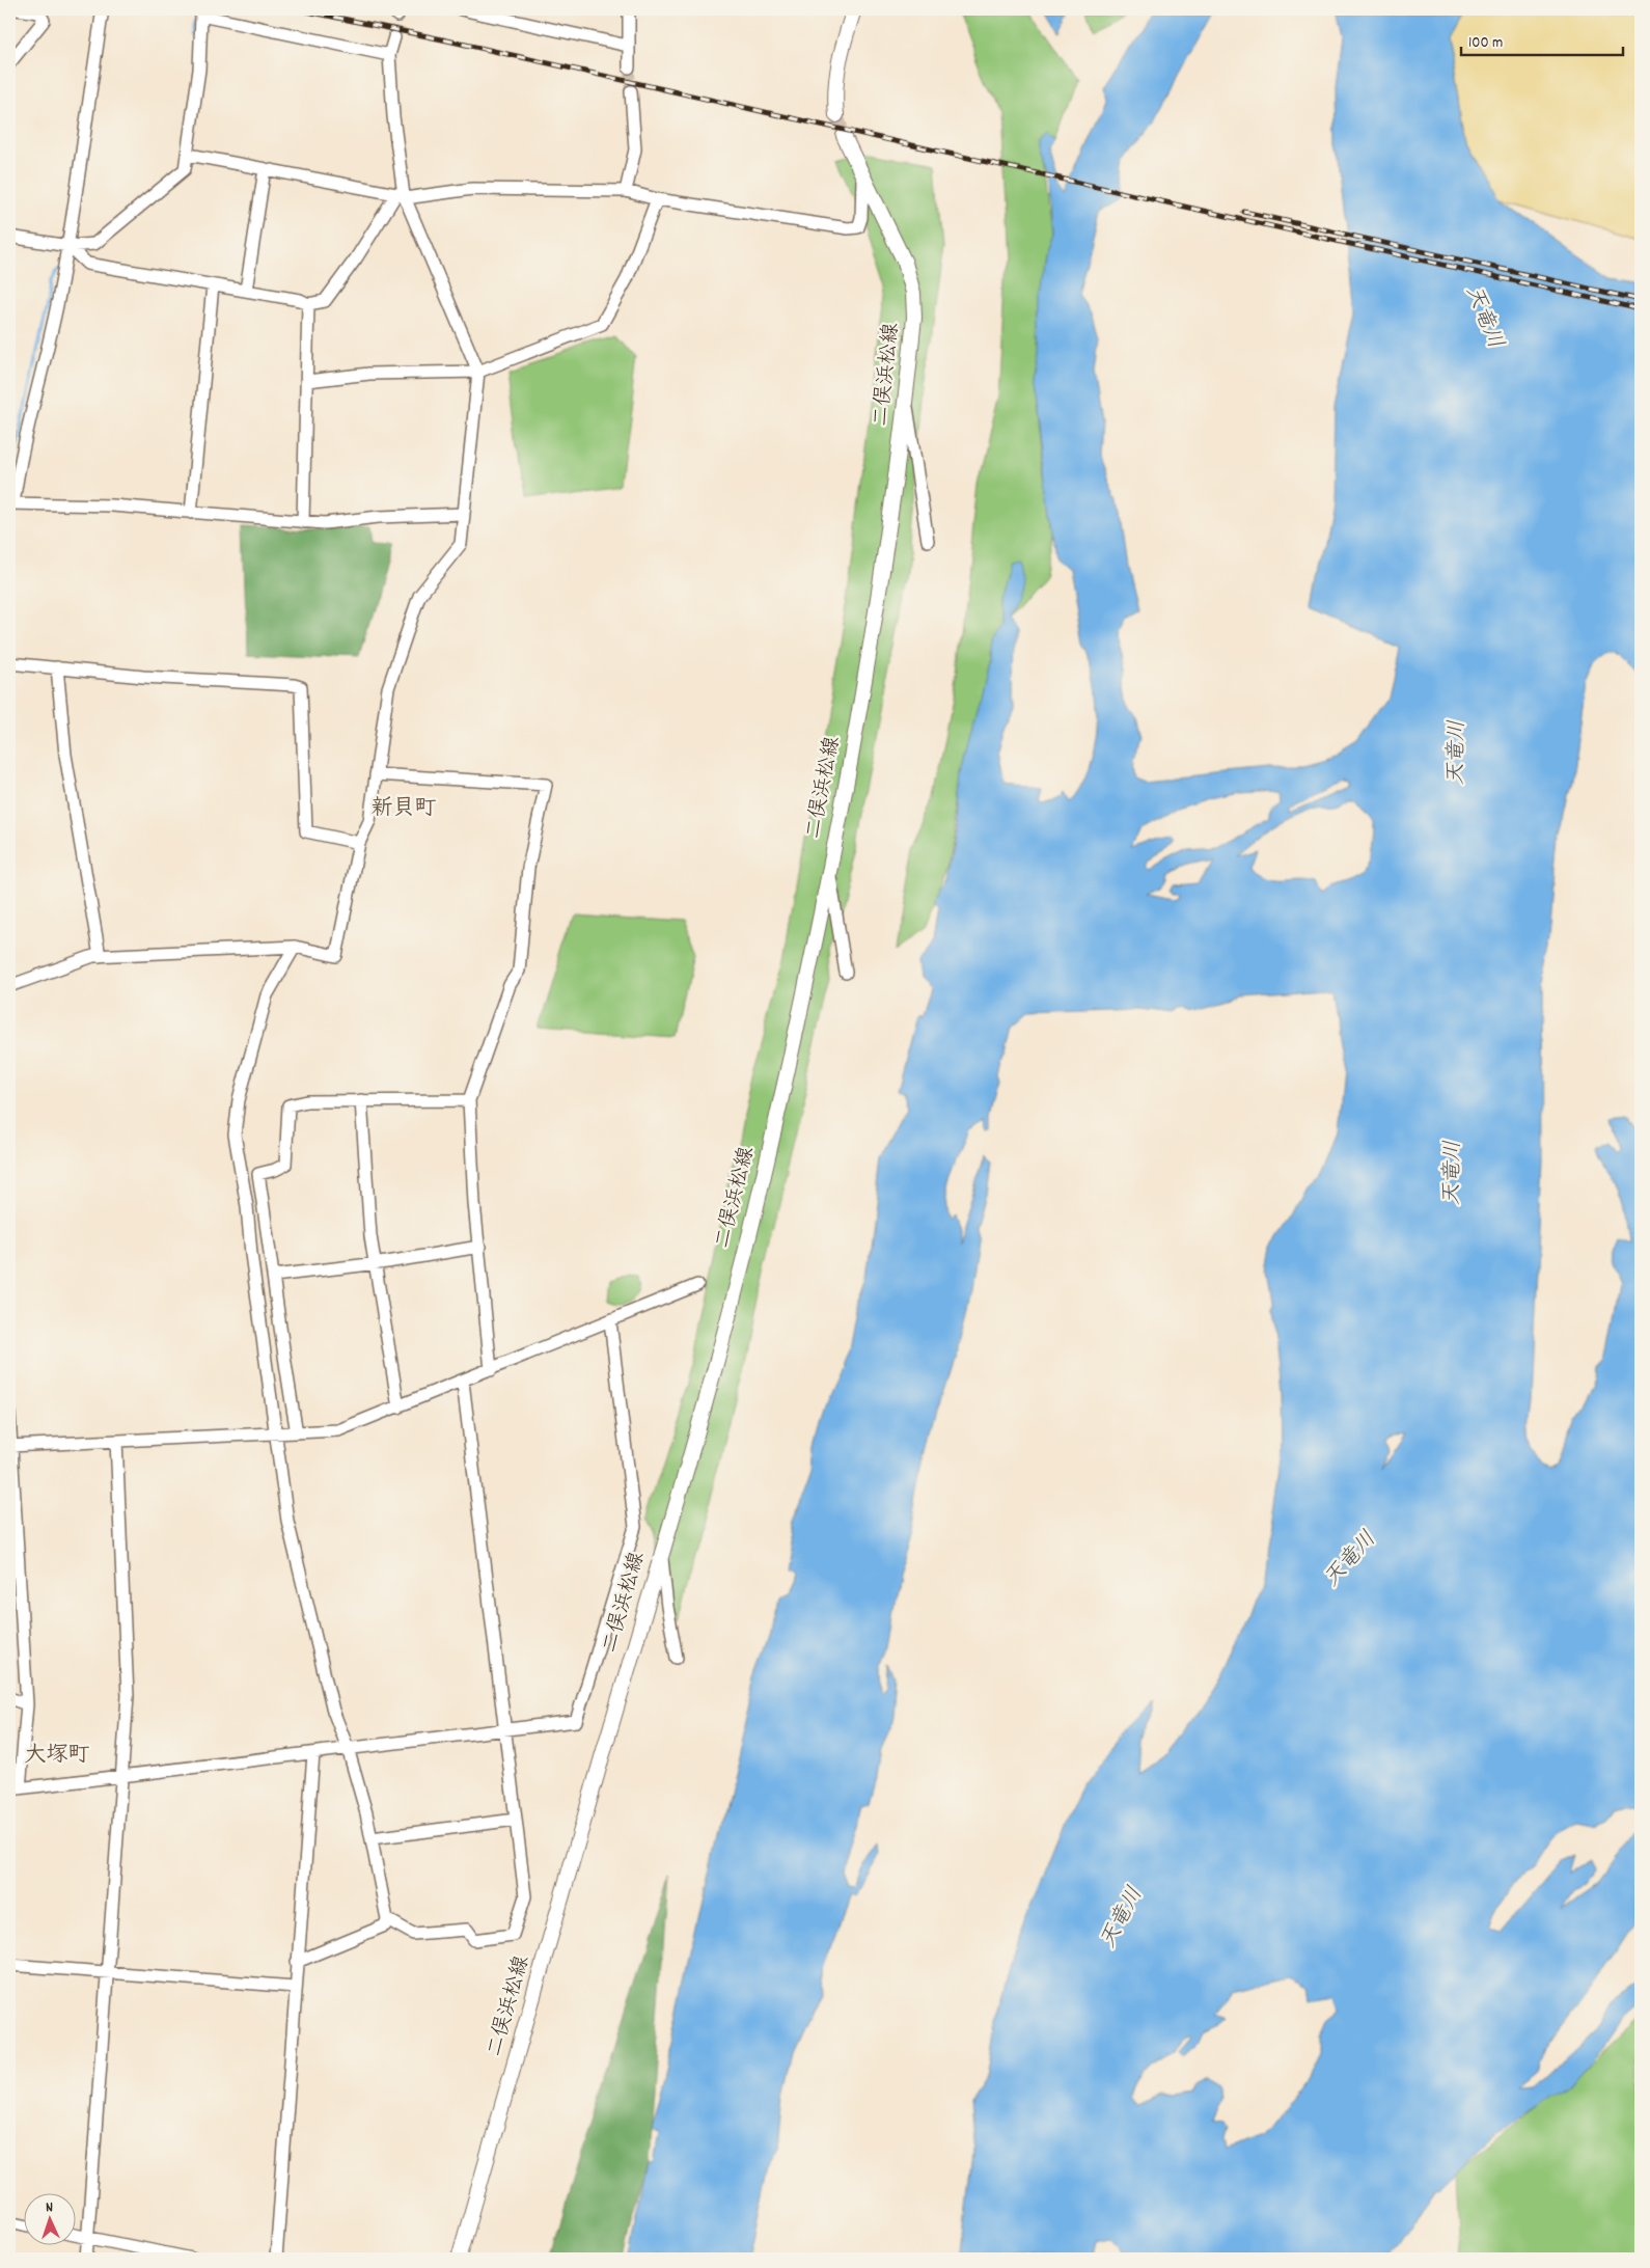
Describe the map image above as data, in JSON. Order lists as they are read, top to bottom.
{
  "streets": {
    "main road": ["二俣浜松線"]
  },
  "districts": ["新貝町", "大塚町"],
  "water": ["天竜川"],
  "scale_bar": "100 m",
  "north": "top"
}
